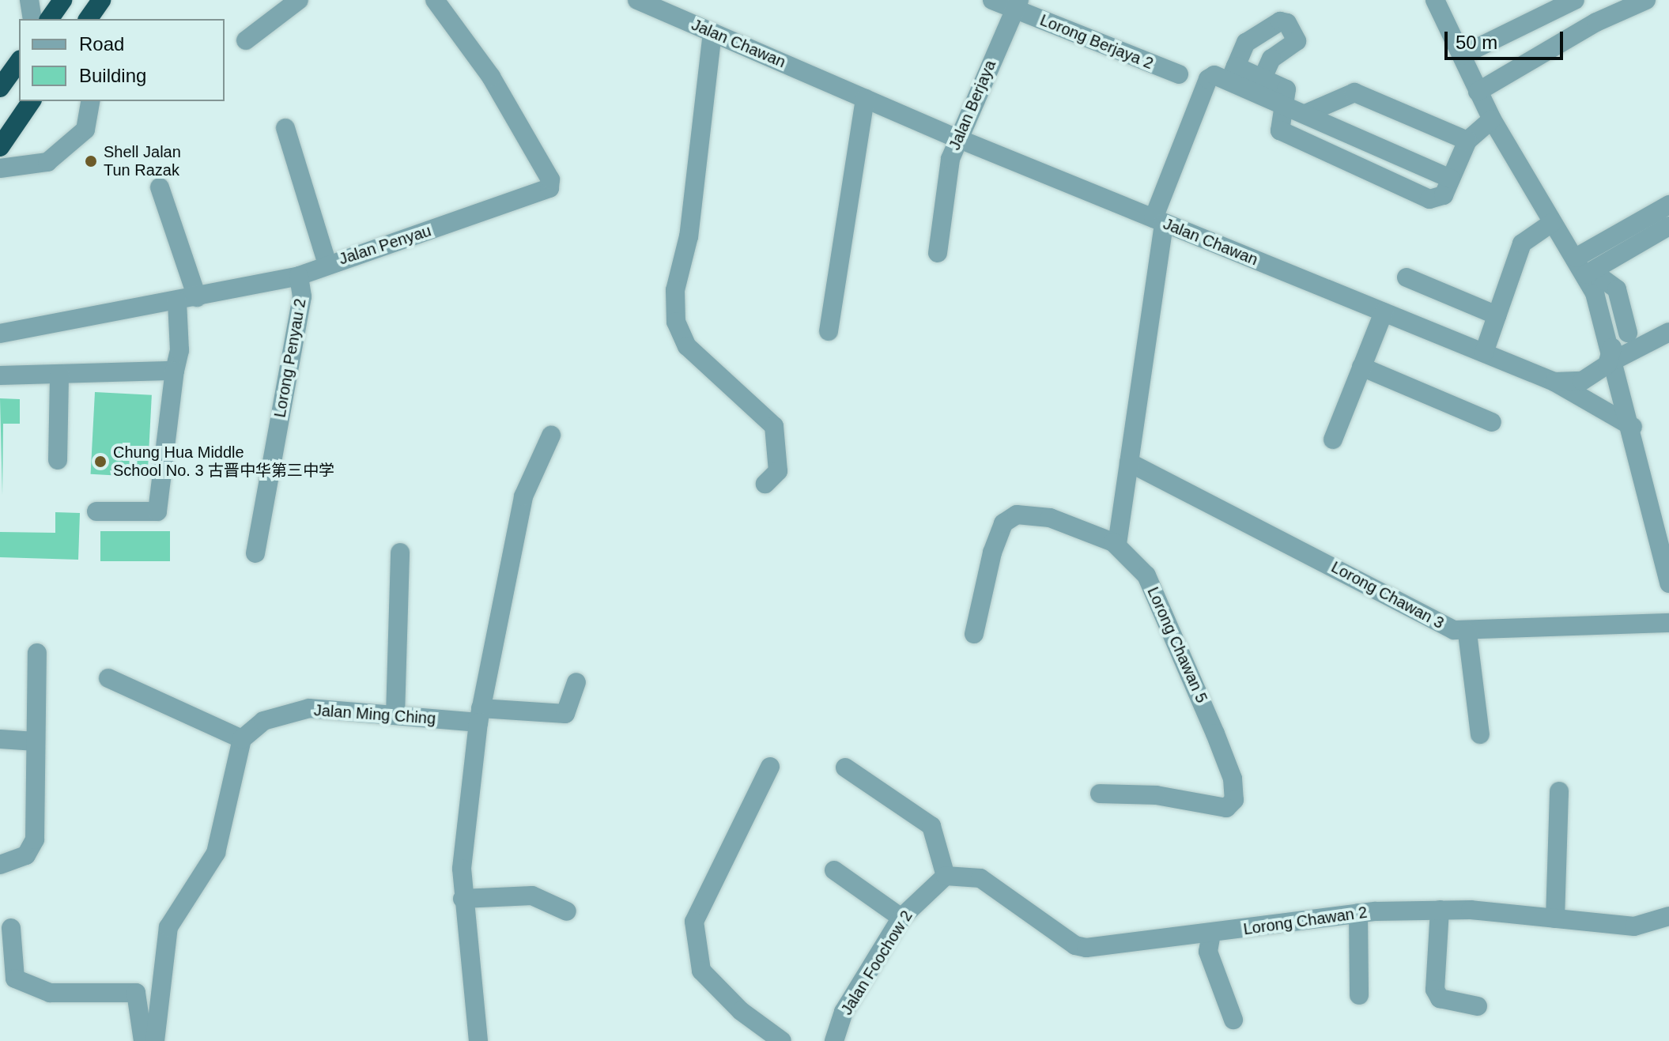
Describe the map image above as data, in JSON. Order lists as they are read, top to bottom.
{
  "streets": {
    "street": [
      "Lorong Berjaya 2",
      "Jalan Chawan",
      "Jalan Berjaya",
      "Jalan Penyau",
      "Lorong Penyau 2",
      "Lorong Chawan 3",
      "Lorong Chawan 5",
      "Jalan Ming Ching",
      "Lorong Chawan 2",
      "Jalan Foochow 2"
    ]
  },
  "crossings": [
    ["Lorong Berjaya 2", "Jalan Berjaya"],
    ["Jalan Chawan", "Jalan Berjaya"],
    ["Jalan Penyau", "Lorong Penyau 2"],
    ["Lorong Chawan 2", "Jalan Foochow 2"]
  ],
  "places": ["Shell Jalan Tun Razak", "Chung Hua Middle School No. 3 古晋中华第三中学"],
  "legend": ["Road", "Building"],
  "scale_bar": "50 m"
}
